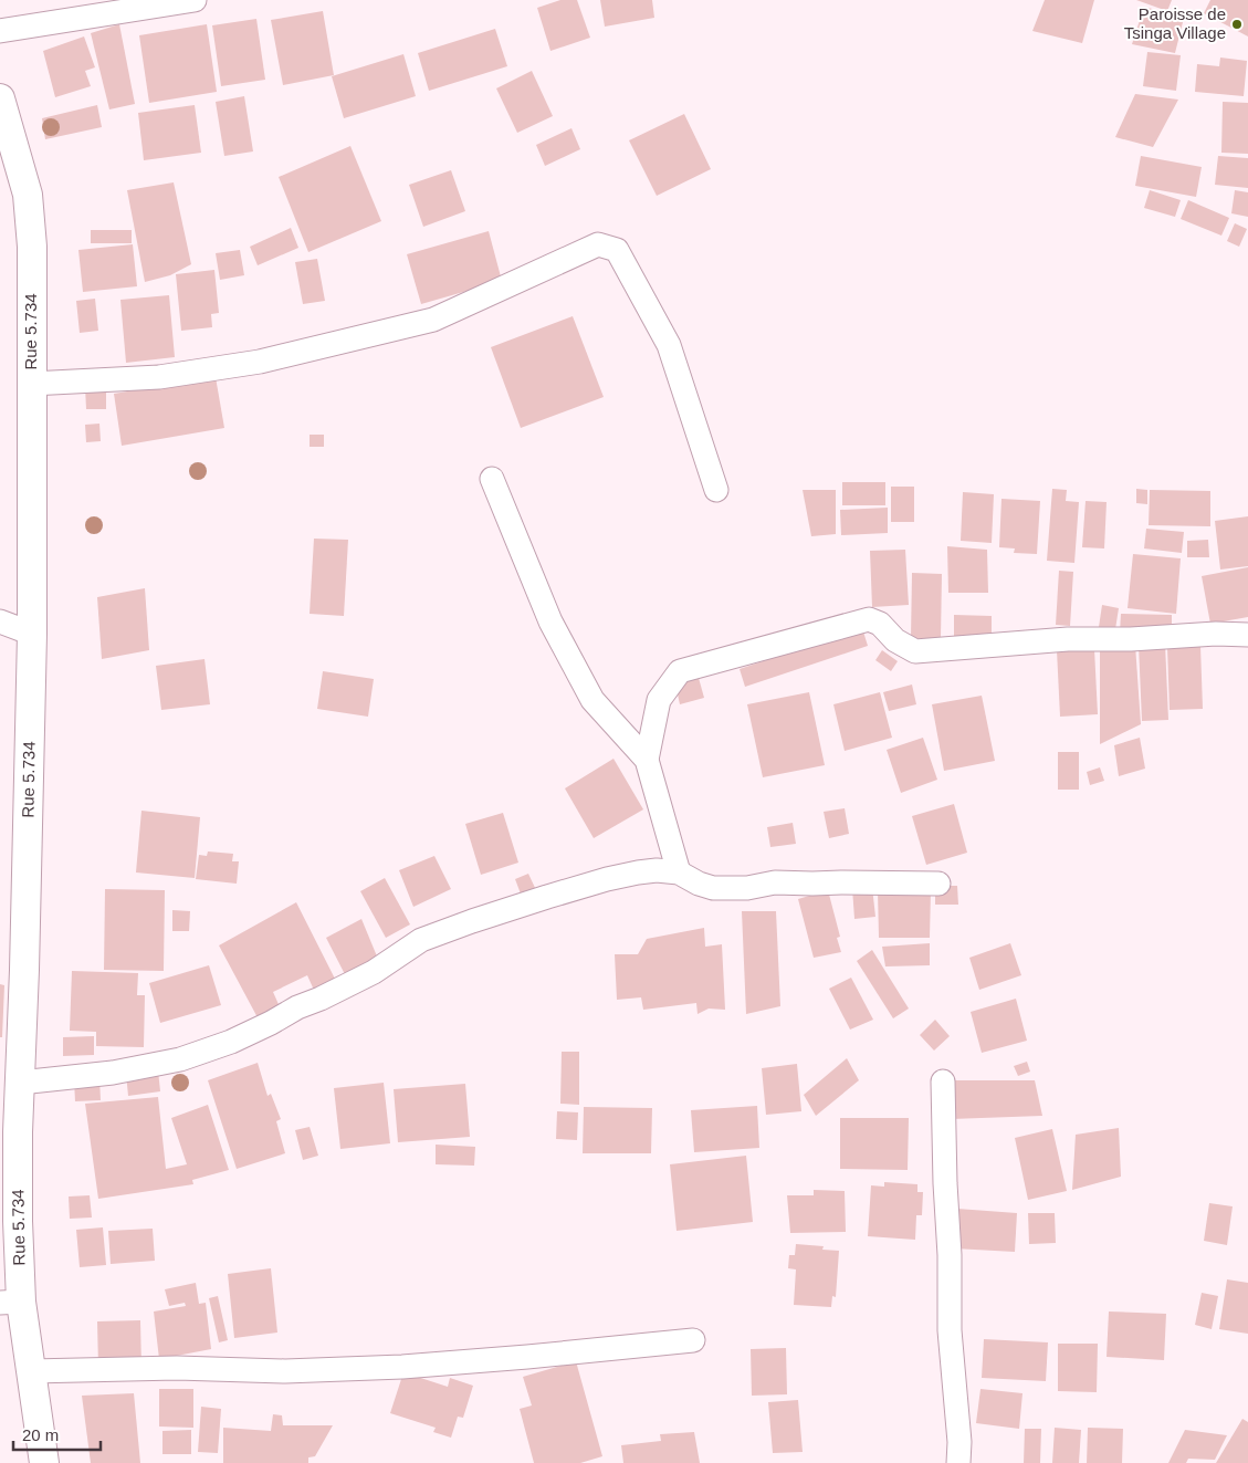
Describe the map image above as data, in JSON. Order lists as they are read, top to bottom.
{
  "streets": {
    "street": ["Rue 5.734"]
  },
  "places": ["Paroisse de Tsinga Village"],
  "scale_bar": "20 m"
}
